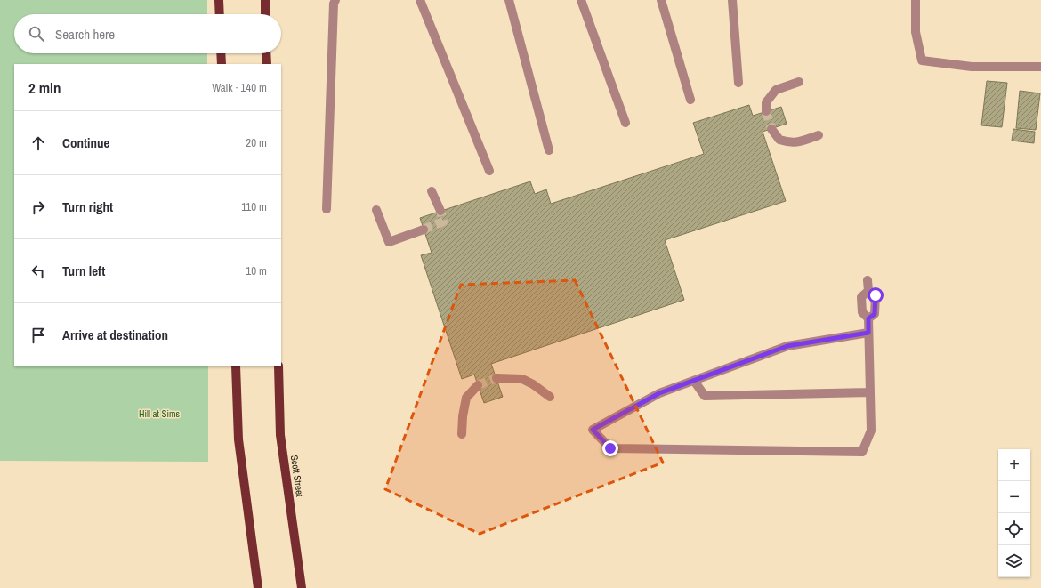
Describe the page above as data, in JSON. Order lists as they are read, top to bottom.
{
  "streets": {
    "main road": ["Scott Street"]
  },
  "parks": ["Hill at Sims"],
  "page": {
    "search": "Search here",
    "heading": ["2 min", "Walk · 140 m"],
    "list": [
      ["Continue", "20 m"],
      ["Turn right", "110 m"],
      ["Turn left", "10 m"],
      "Arrive at destination"
    ],
    "map_buttons": ["+", "−"]
  }
}
